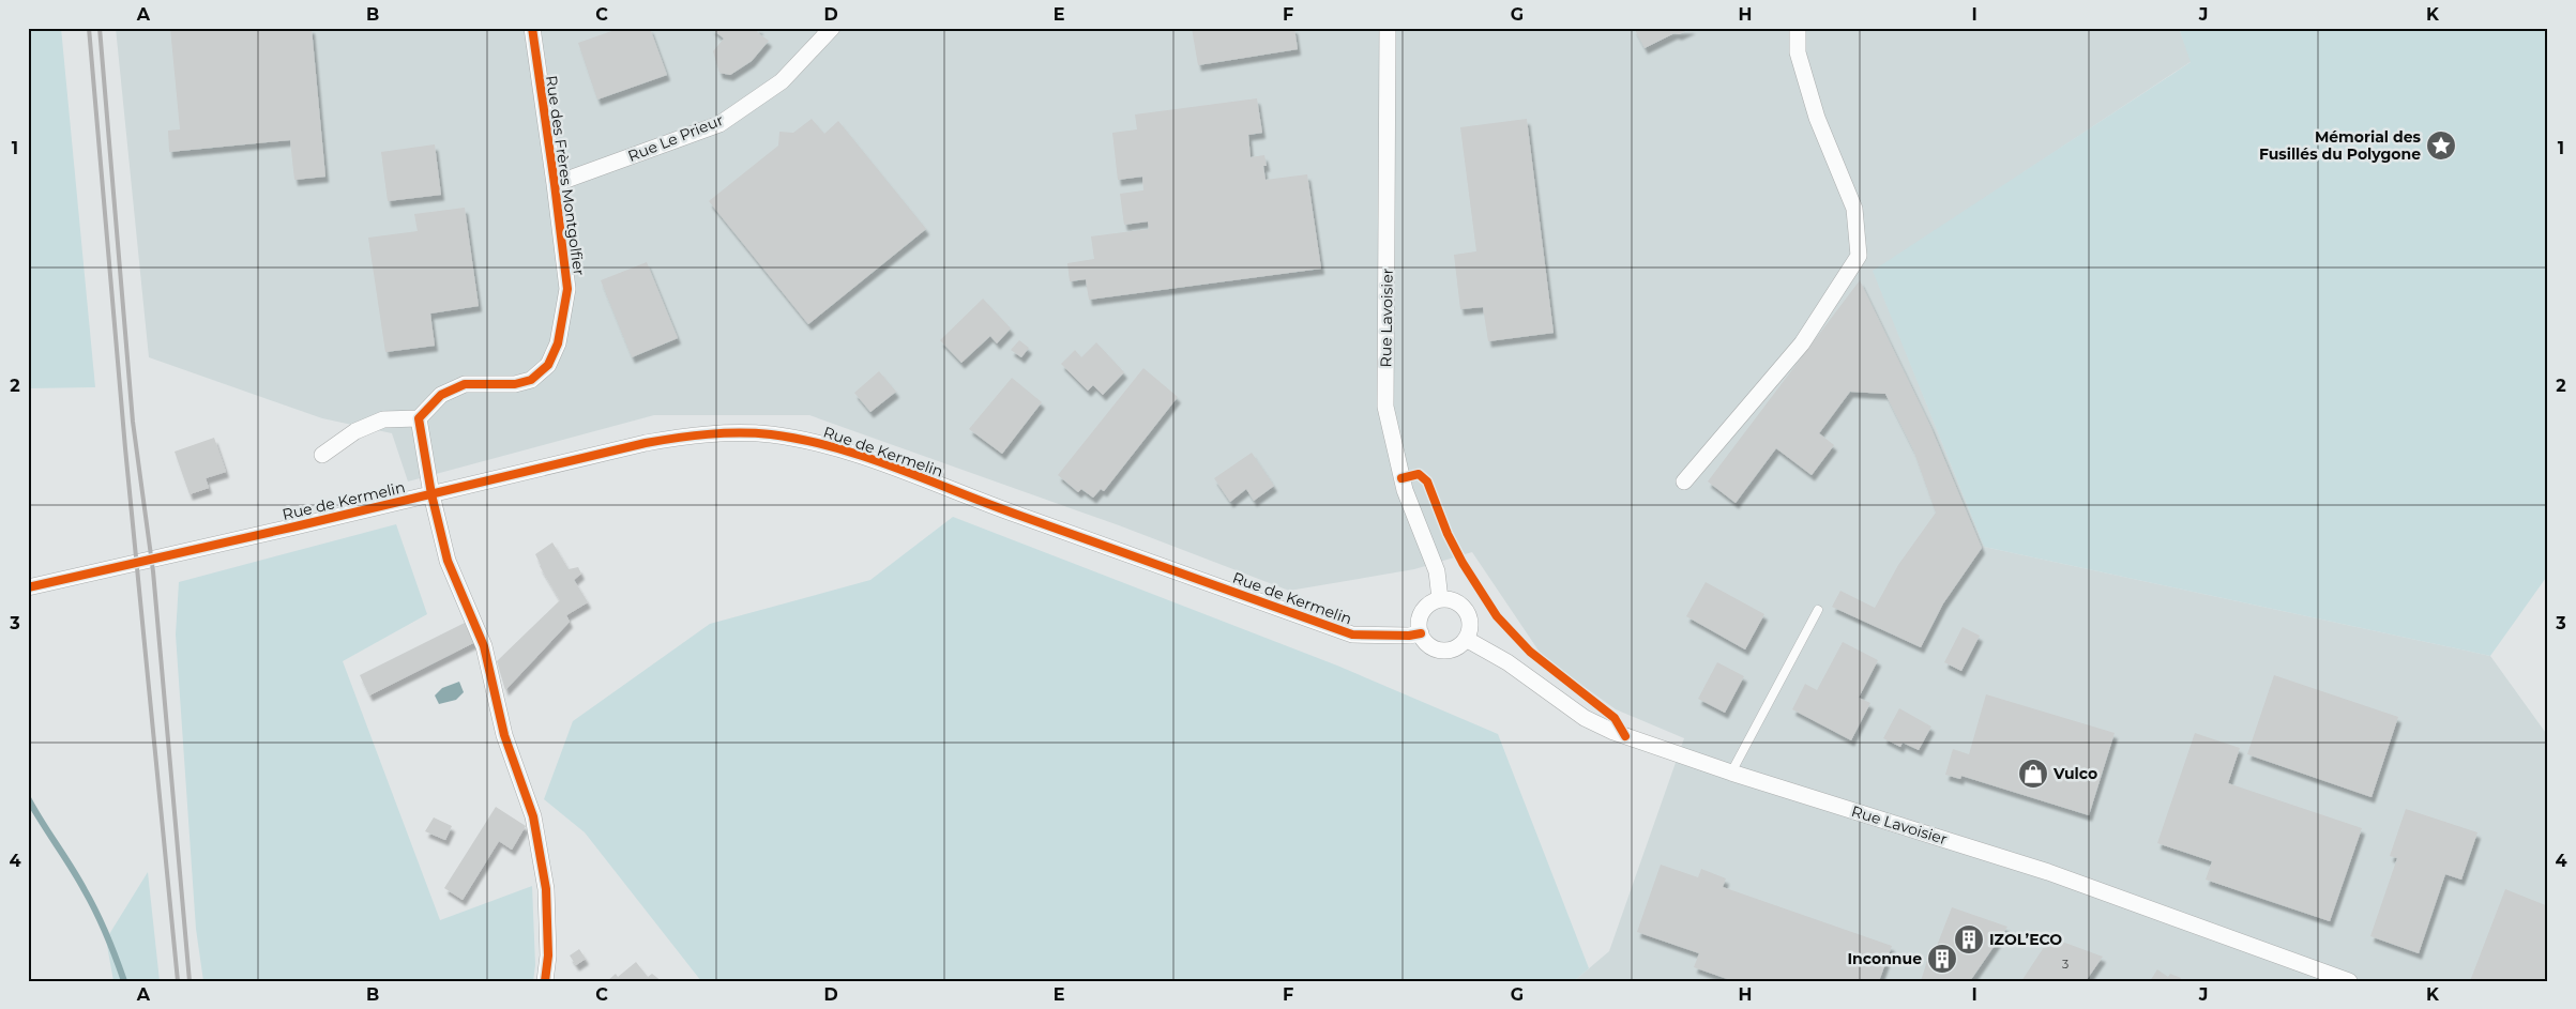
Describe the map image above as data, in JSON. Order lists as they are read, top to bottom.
{
  "streets": {
    "street": [
      "Rue Le Prieur",
      "Rue des Frères Montgolfier",
      "Rue Lavoisier",
      "Rue de Kermelin"
    ]
  },
  "crossings": [
    ["Rue Le Prieur", "Rue des Frères Montgolfier"],
    ["Rue Lavoisier", "Rue de Kermelin"]
  ],
  "places": {
    "place": ["Mémorial des Fusillés du Polygone"],
    "shop": ["Vulco"],
    "building": ["IZOL’ECO", "Inconnue"]
  },
  "house_numbers": ["3"],
  "grid": {
    "columns": [
      "A",
      "B",
      "C",
      "D",
      "E",
      "F",
      "G",
      "H",
      "I",
      "J",
      "K"
    ],
    "rows": [
      "1",
      "2",
      "3",
      "4"
    ]
  }
}
